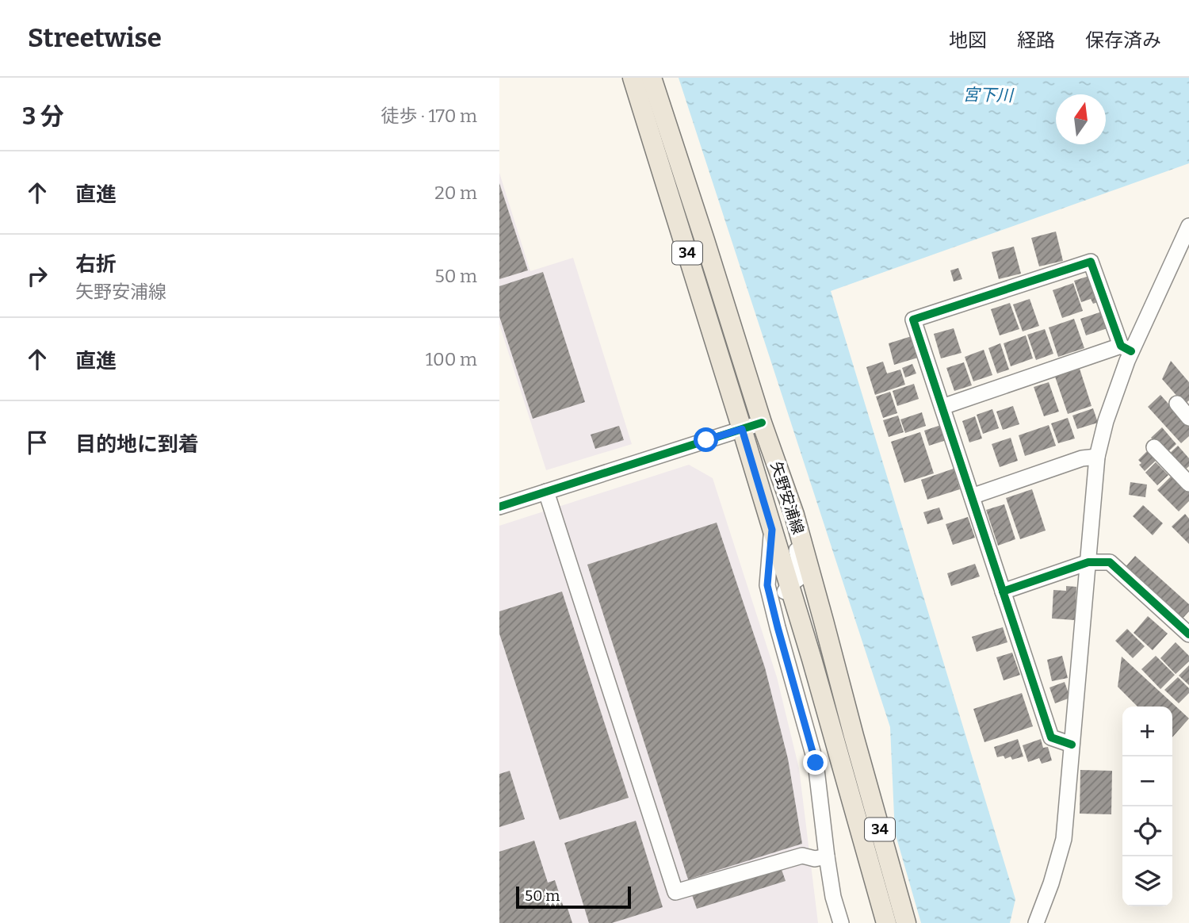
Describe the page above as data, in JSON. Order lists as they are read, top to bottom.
{
  "streets": {
    "main road": ["34", "矢野安浦線"]
  },
  "water": ["宮下川"],
  "scale_bar": "50 m",
  "north": "top",
  "page": {
    "header": "Streetwise",
    "nav": ["地図", "経路", "保存済み"],
    "heading": ["3 分", "徒歩 · 170 m"],
    "list": [
      ["直進", "20 m"],
      ["右折", "矢野安浦線", "50 m"],
      ["直進", "100 m"],
      "目的地に到着"
    ],
    "map_buttons": ["+", "−"],
    "scale": "50 m"
  }
}
